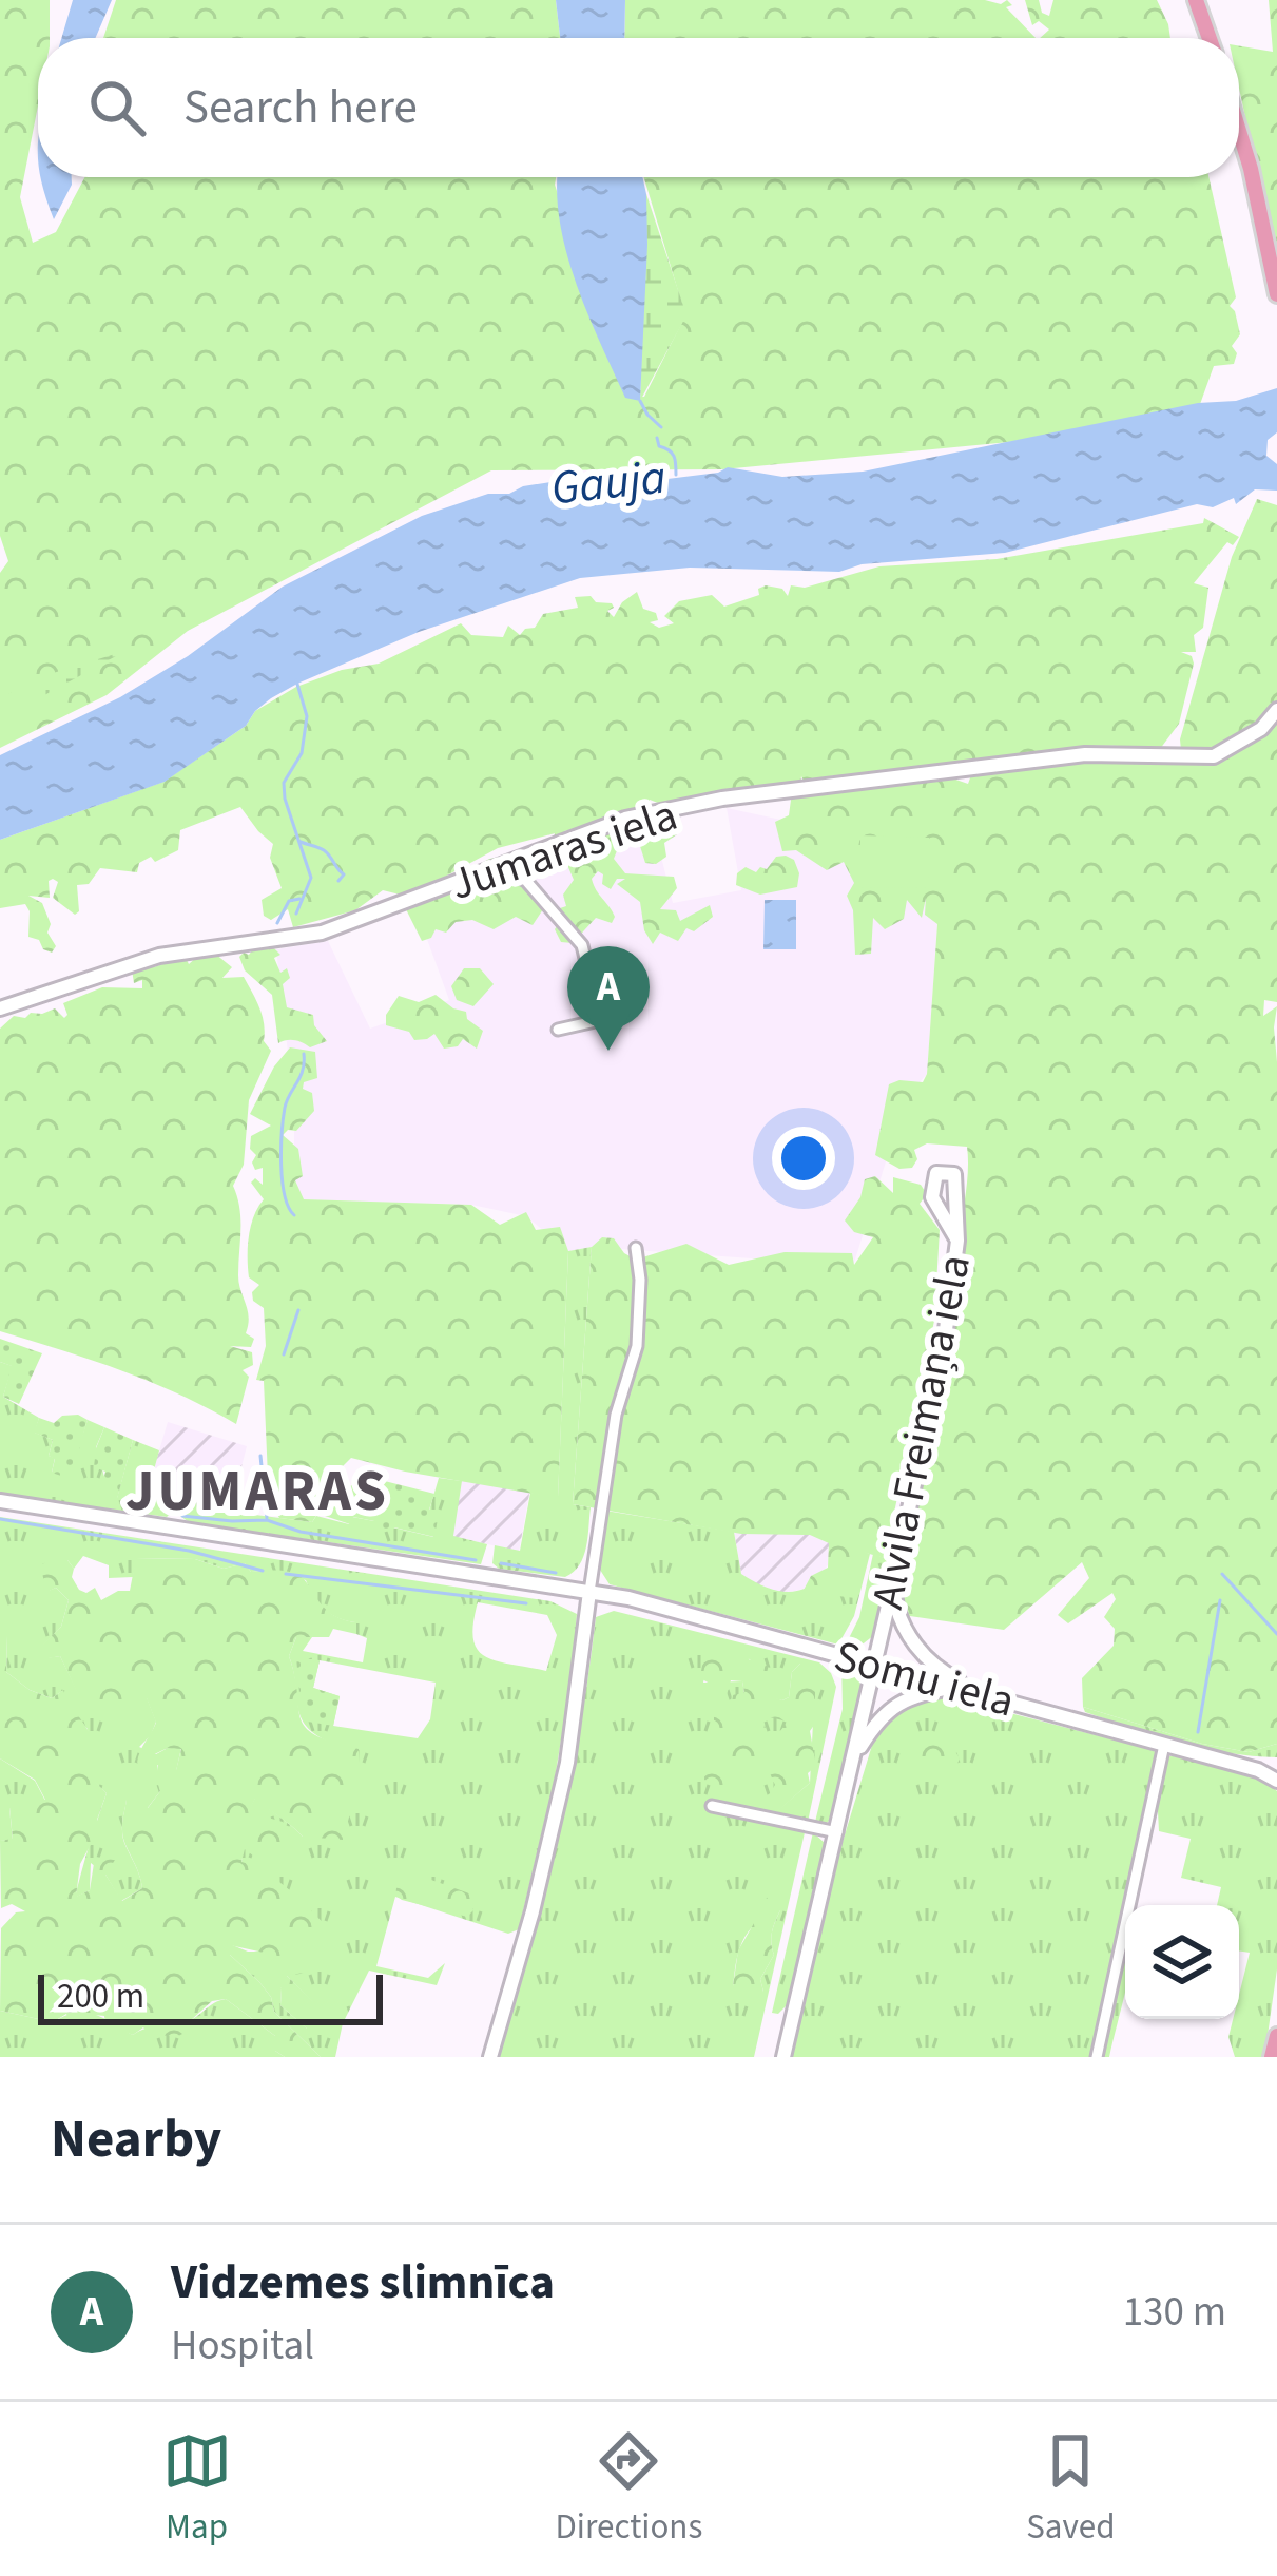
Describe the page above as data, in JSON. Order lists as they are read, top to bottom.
{
  "streets": {
    "street": ["Jumaras iela", "Alvila Freimaņa iela", "Somu iela"]
  },
  "crossings": [
    ["Alvila Freimaņa iela", "Somu iela"]
  ],
  "districts": ["JUMARAS"],
  "water": ["Gauja"],
  "scale_bar": "200 m",
  "page": {
    "search": "Search here",
    "pins": "A",
    "scale": "200 m",
    "heading": "Nearby",
    "list": [
      {
        "mark": "A",
        "name": "Vidzemes slimnīca",
        "note": "Hospital",
        "value": "130 m"
      }
    ],
    "nav": ["Map", "Directions", "Saved"]
  }
}
